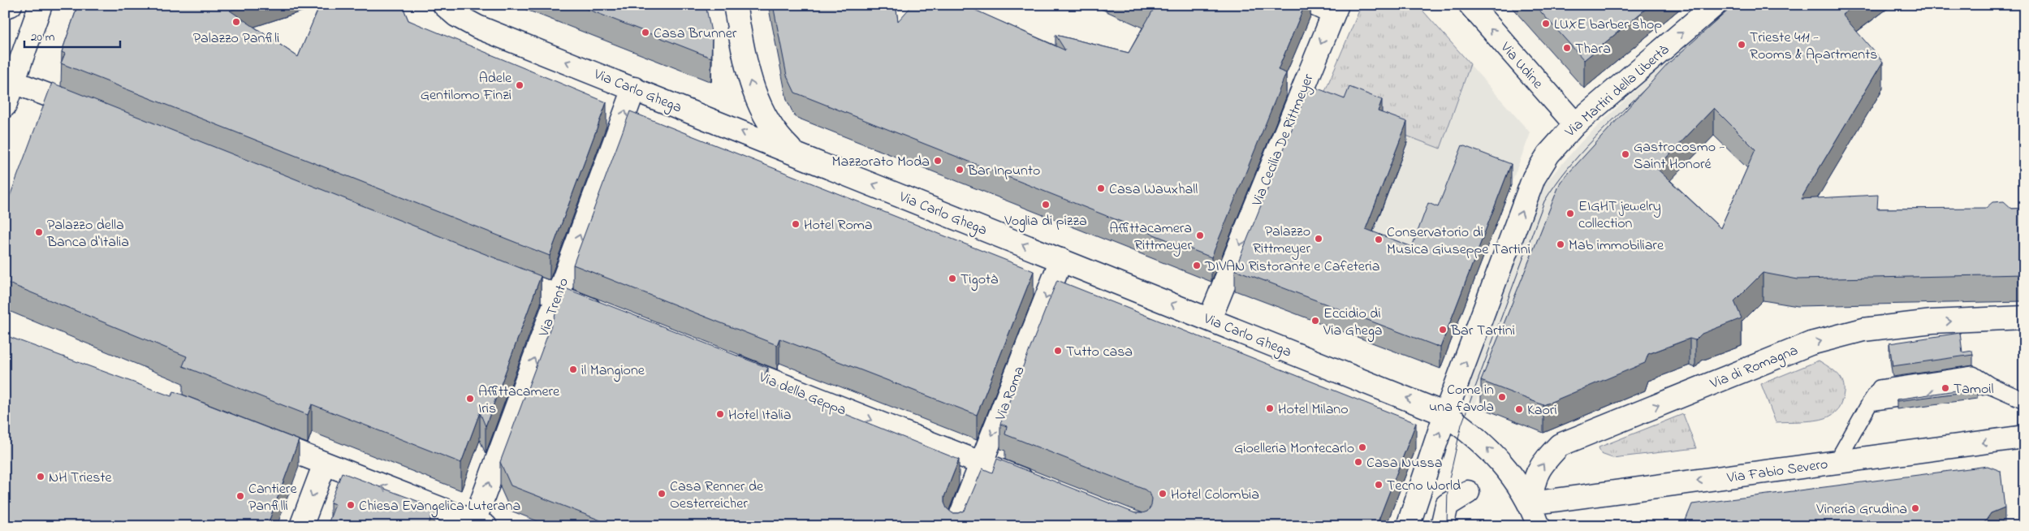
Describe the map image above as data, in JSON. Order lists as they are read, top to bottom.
{
  "streets": {
    "main road": [
      "Via Udine",
      "Via Carlo Ghega",
      "Via Martiri della Libertà",
      "Via Cecilia De Rittmeyer",
      "Via Trento",
      "Via di Romagna",
      "Via della Geppa",
      "Via Roma",
      "Via Fabio Severo"
    ]
  },
  "crossings": [
    ["Via Udine", "Via Martiri della Libertà"],
    ["Via Carlo Ghega", "Via Martiri della Libertà"],
    ["Via Carlo Ghega", "Via Cecilia De Rittmeyer"],
    ["Via Carlo Ghega", "Via Trento"],
    ["Via Carlo Ghega", "Via di Romagna"],
    ["Via Carlo Ghega", "Via Roma"],
    ["Via Carlo Ghega", "Via Fabio Severo"],
    ["Via di Romagna", "Via Fabio Severo"],
    ["Via della Geppa", "Via Roma"]
  ],
  "one_way": [
    "Via Udine",
    "Via Carlo Ghega",
    "Via Martiri della Libertà",
    "Via Cecilia De Rittmeyer",
    "Via Trento",
    "Via di Romagna",
    "Via della Geppa",
    "Via Roma",
    "Via Fabio Severo"
  ],
  "places": [
    "Palazzo Panfili",
    "LUXE barber shop",
    "Casa Brunner",
    "Trieste 411 - Rooms & Apartments",
    "Thara",
    "Adele Gentilomo Finzi",
    "Gastrocosmo - Saint Honoré",
    "Mazzorato Moda",
    "Bar Inpunto",
    "Casa Wauxhall",
    "Voglia di pizza",
    "EIGHT jewelry collection",
    "Hotel Roma",
    "Palazzo della Banca d'Italia",
    "Affittacamera Rittmeyer",
    "Palazzo Rittmeyer",
    "Conservatorio di Musica Giuseppe Tartini",
    "Mab immobiliare",
    "DIVAN Ristorante e Cafeteria",
    "Tigotà",
    "Eccidio di Via Ghega",
    "Bar Tartini",
    "Tutto casa",
    "il Mangione",
    "Tamoil",
    "Come in una favola",
    "Affittacamere Iris",
    "Hotel Milano",
    "Kaori",
    "Hotel Italia",
    "Gioelleria Montecarlo",
    "Casa Nussa",
    "NH Trieste",
    "Tecno World",
    "Casa Renner de Oesterreicher",
    "Hotel Colombia",
    "Cantiere Panfilli",
    "Chiesa Evangelica Luterana",
    "Vineria Grudina"
  ],
  "scale_bar": "20 m"
}
